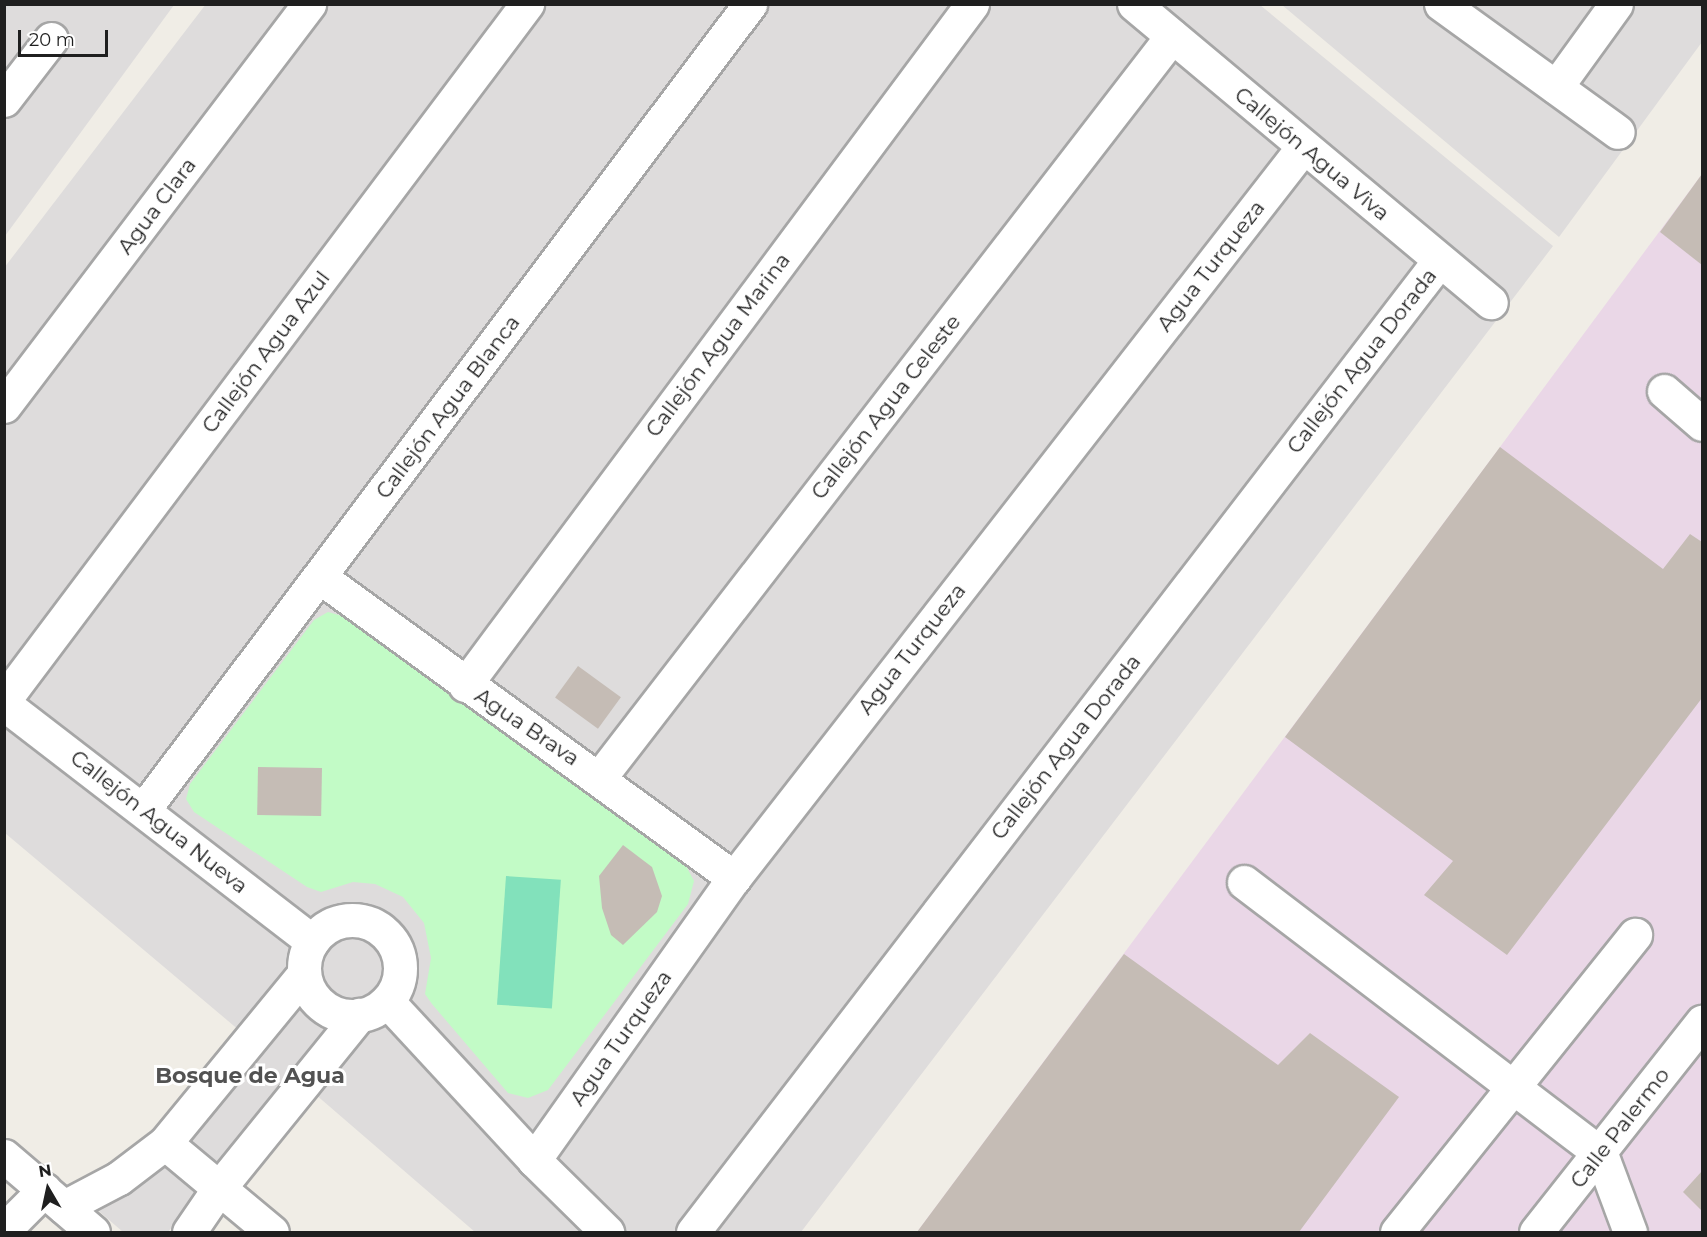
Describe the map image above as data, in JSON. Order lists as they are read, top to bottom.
{
  "streets": {
    "street": [
      "Callejón Agua Viva",
      "Agua Clara",
      "Agua Turqueza",
      "Callejón Agua Marina",
      "Callejón Agua Azul",
      "Callejón Agua Dorada",
      "Callejón Agua Blanca",
      "Callejón Agua Celeste",
      "Agua Brava",
      "Callejón Agua Nueva",
      "Calle Palermo"
    ]
  },
  "crossings": [
    ["Callejón Agua Viva", "Agua Turqueza"],
    ["Callejón Agua Viva", "Callejón Agua Dorada"],
    ["Callejón Agua Viva", "Callejón Agua Celeste"],
    ["Agua Turqueza", "Agua Brava"],
    ["Callejón Agua Marina", "Agua Brava"],
    ["Callejón Agua Azul", "Callejón Agua Nueva"],
    ["Callejón Agua Blanca", "Agua Brava"],
    ["Callejón Agua Blanca", "Callejón Agua Nueva"],
    ["Callejón Agua Celeste", "Agua Brava"]
  ],
  "districts": ["Bosque de Agua"],
  "scale_bar": "20 m",
  "north": "top"
}
